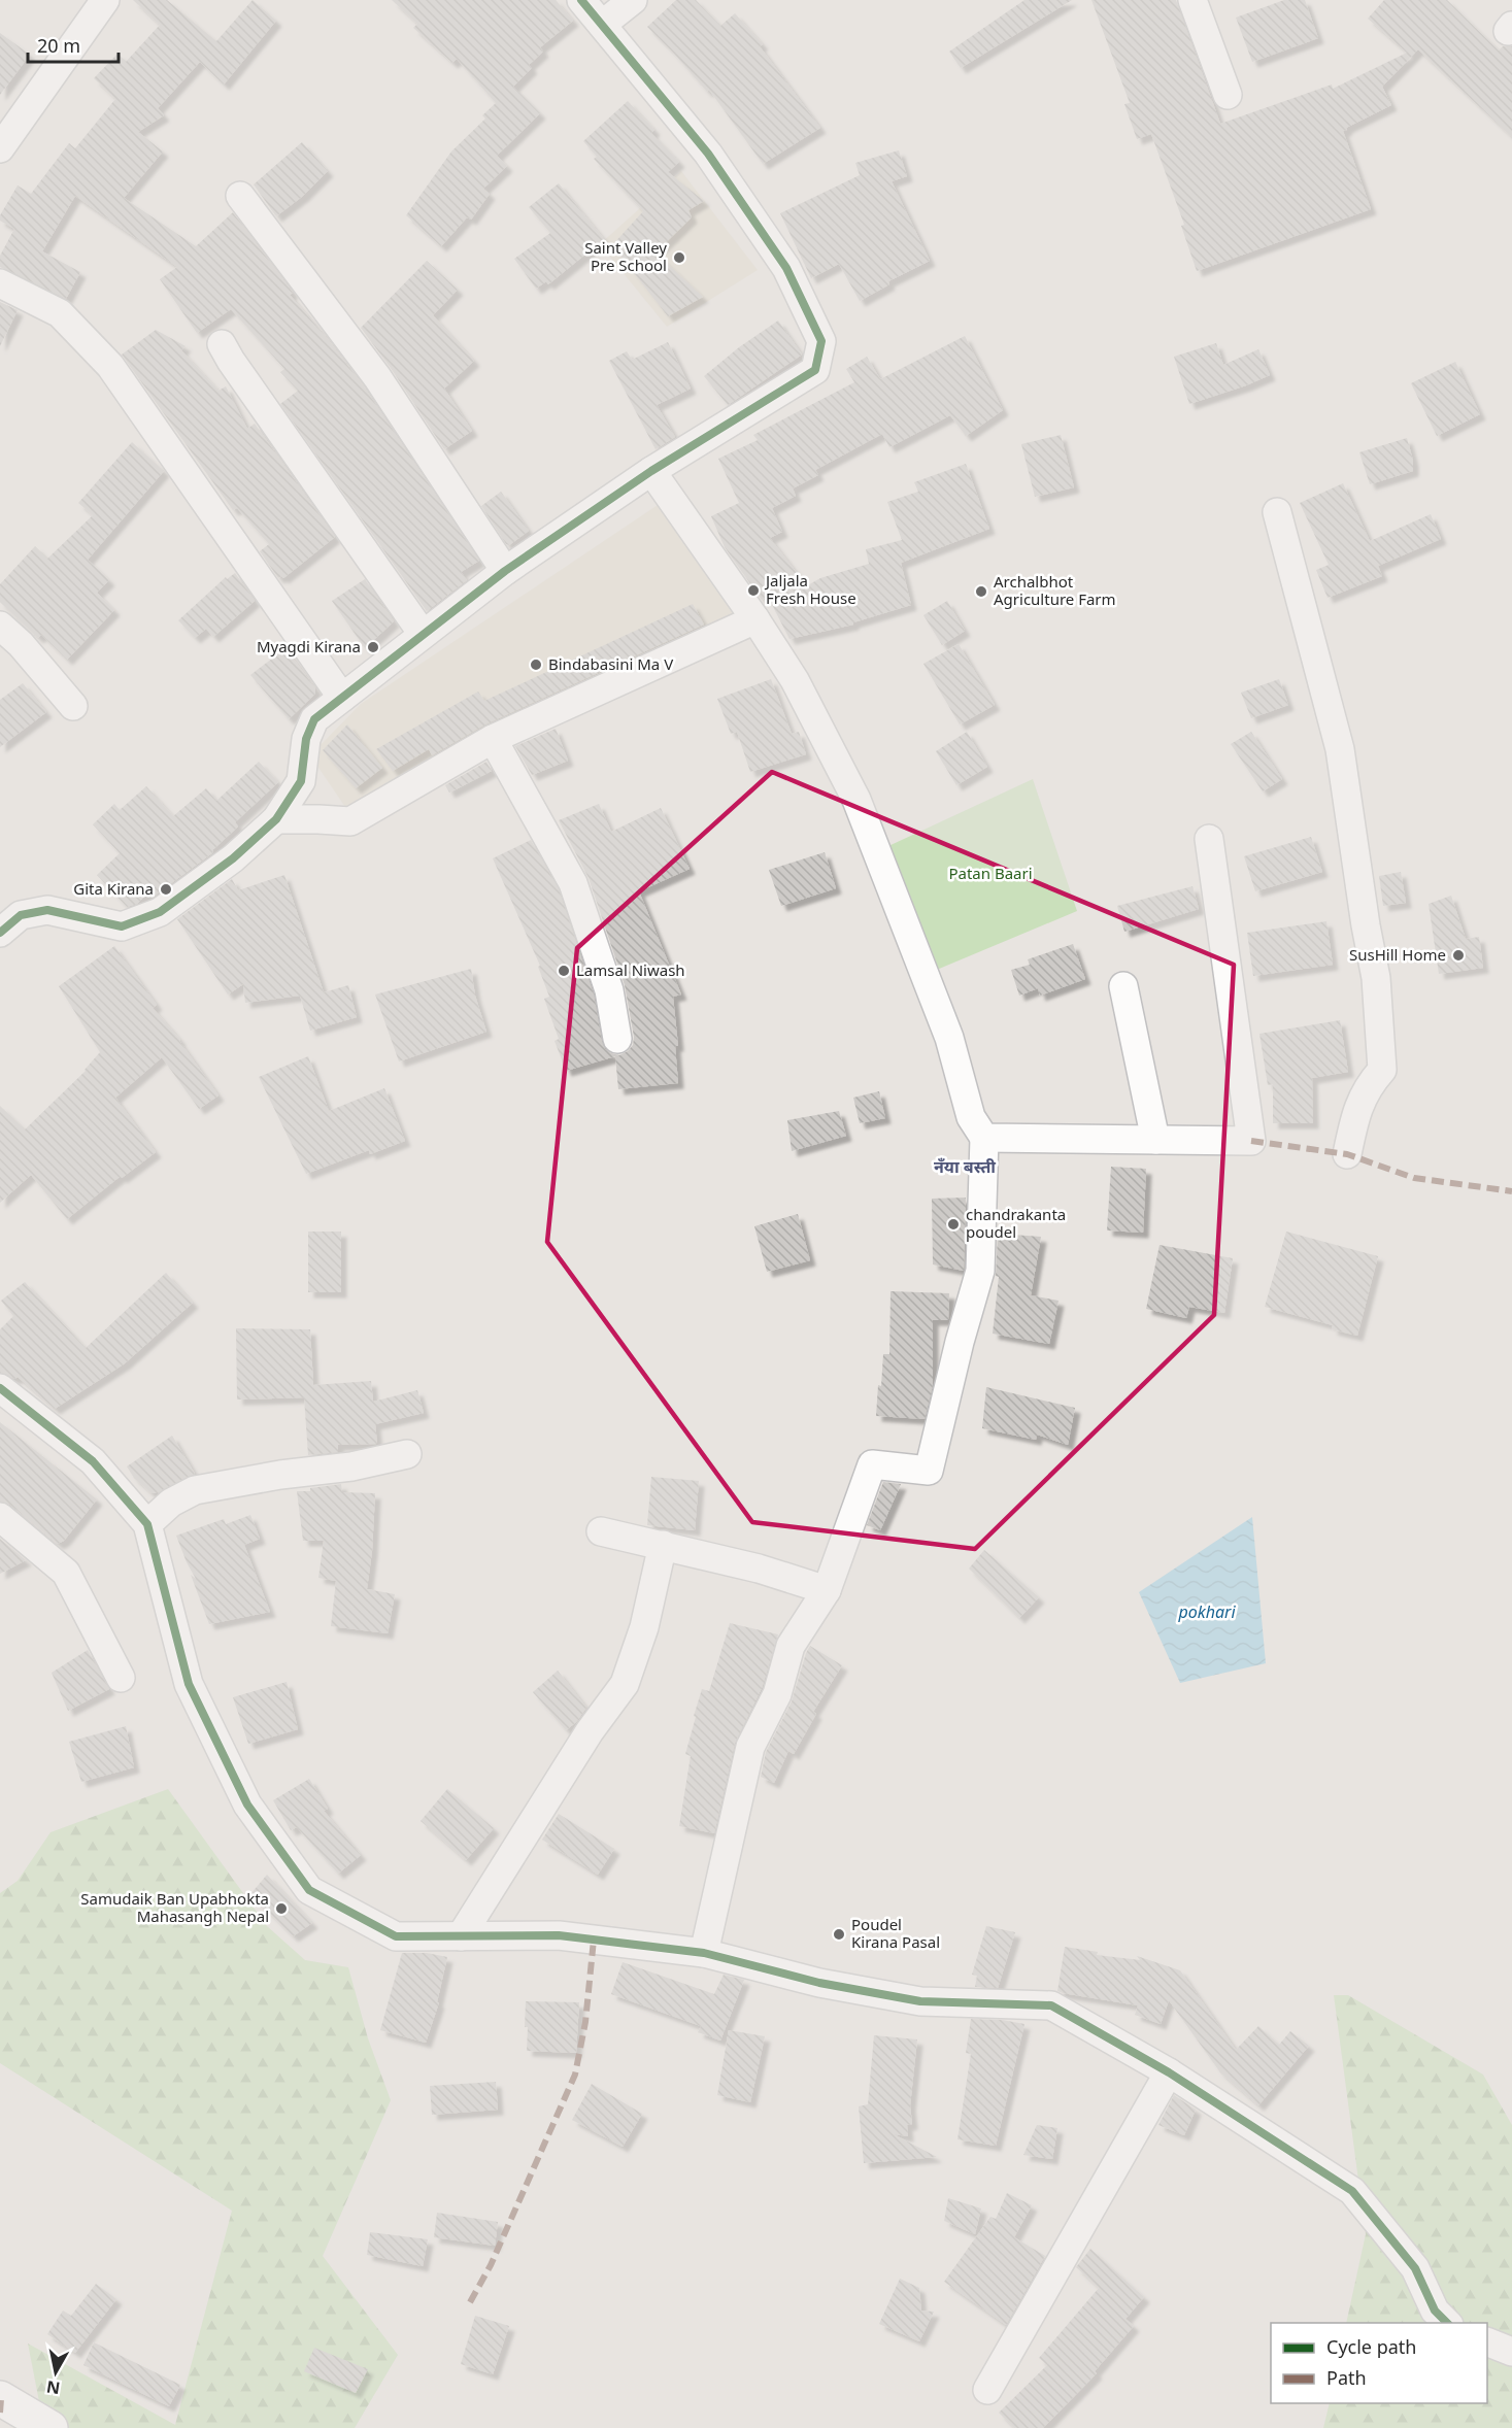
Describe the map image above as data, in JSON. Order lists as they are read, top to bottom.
{
  "districts": ["नँया बस्ती"],
  "water": ["pokhari"],
  "parks": ["Patan Baari"],
  "places": [
    "Saint Valley Pre School",
    "Jaljala Fresh House",
    "Archalbhot Agriculture Farm",
    "Myagdi Kirana",
    "Bindabasini Ma V",
    "Gita Kirana",
    "SusHill Home",
    "Lamsal Niwash",
    "chandrakanta poudel",
    "Samudaik Ban Upabhokta Mahasangh Nepal",
    "Poudel Kirana Pasal"
  ],
  "legend": ["Cycle path", "Path"],
  "scale_bar": "20 m",
  "north": "bottom"
}
